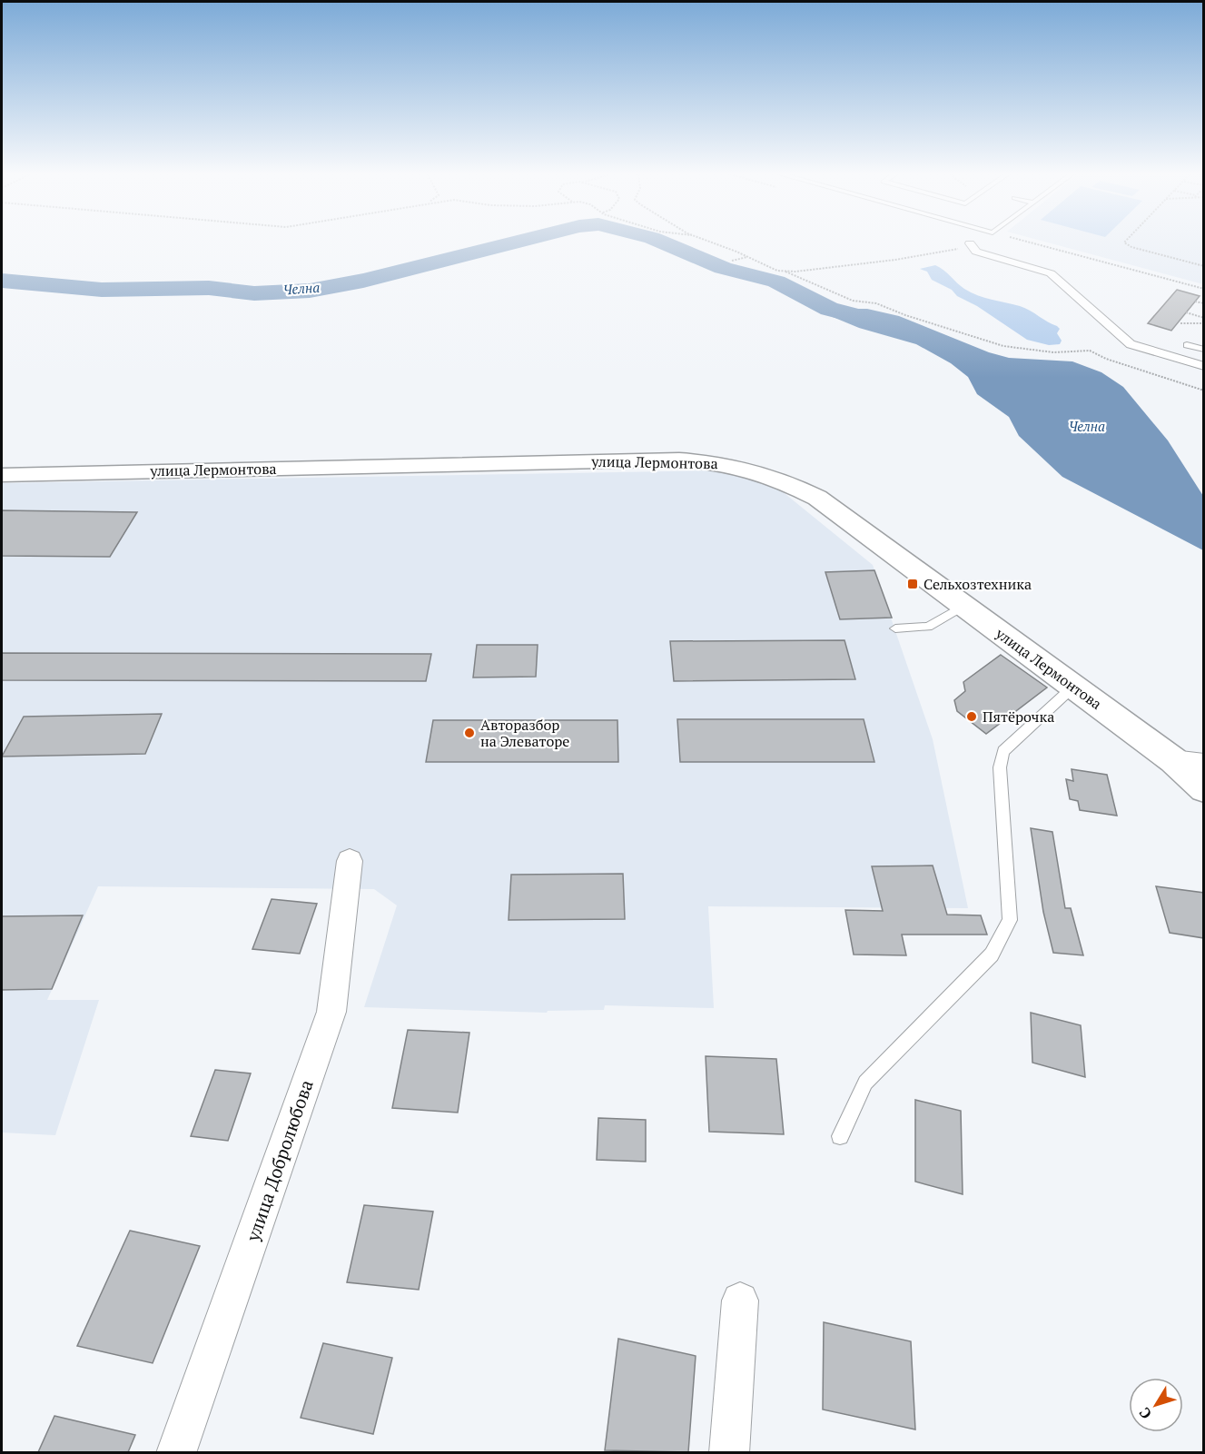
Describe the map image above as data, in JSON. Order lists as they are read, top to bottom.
{
  "streets": {
    "street": ["улица Лермонтова", "улица Добролюбова"]
  },
  "water": ["Челна"],
  "places": {
    "transit": ["Сельхозтехника"],
    "other": ["Пятёрочка", "Авторазбор на Элеваторе"]
  },
  "north": "bottom left"
}
